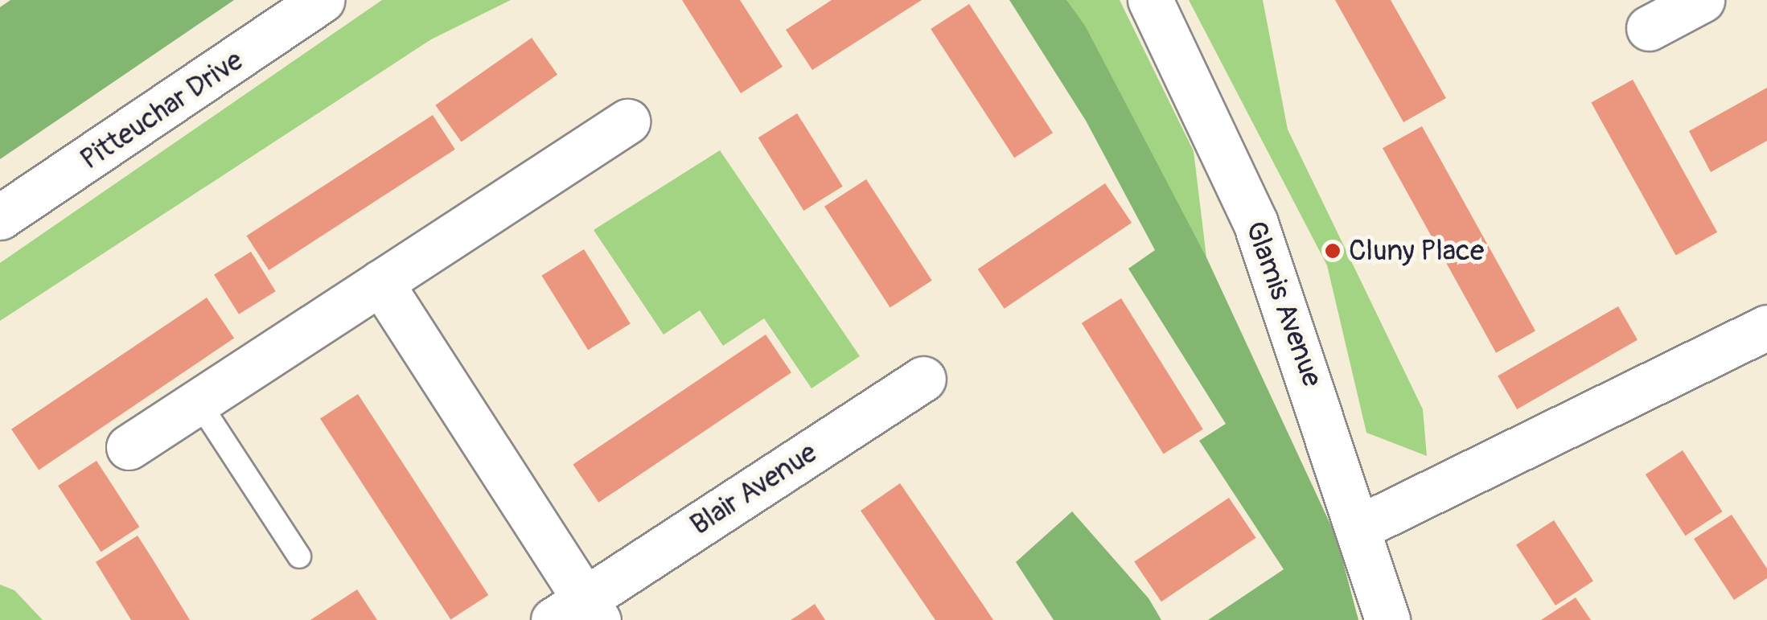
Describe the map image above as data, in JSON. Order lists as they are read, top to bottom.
{
  "streets": {
    "street": ["Pitteuchar Drive", "Glamis Avenue", "Blair Avenue"]
  },
  "places": ["Cluny Place"]
}
